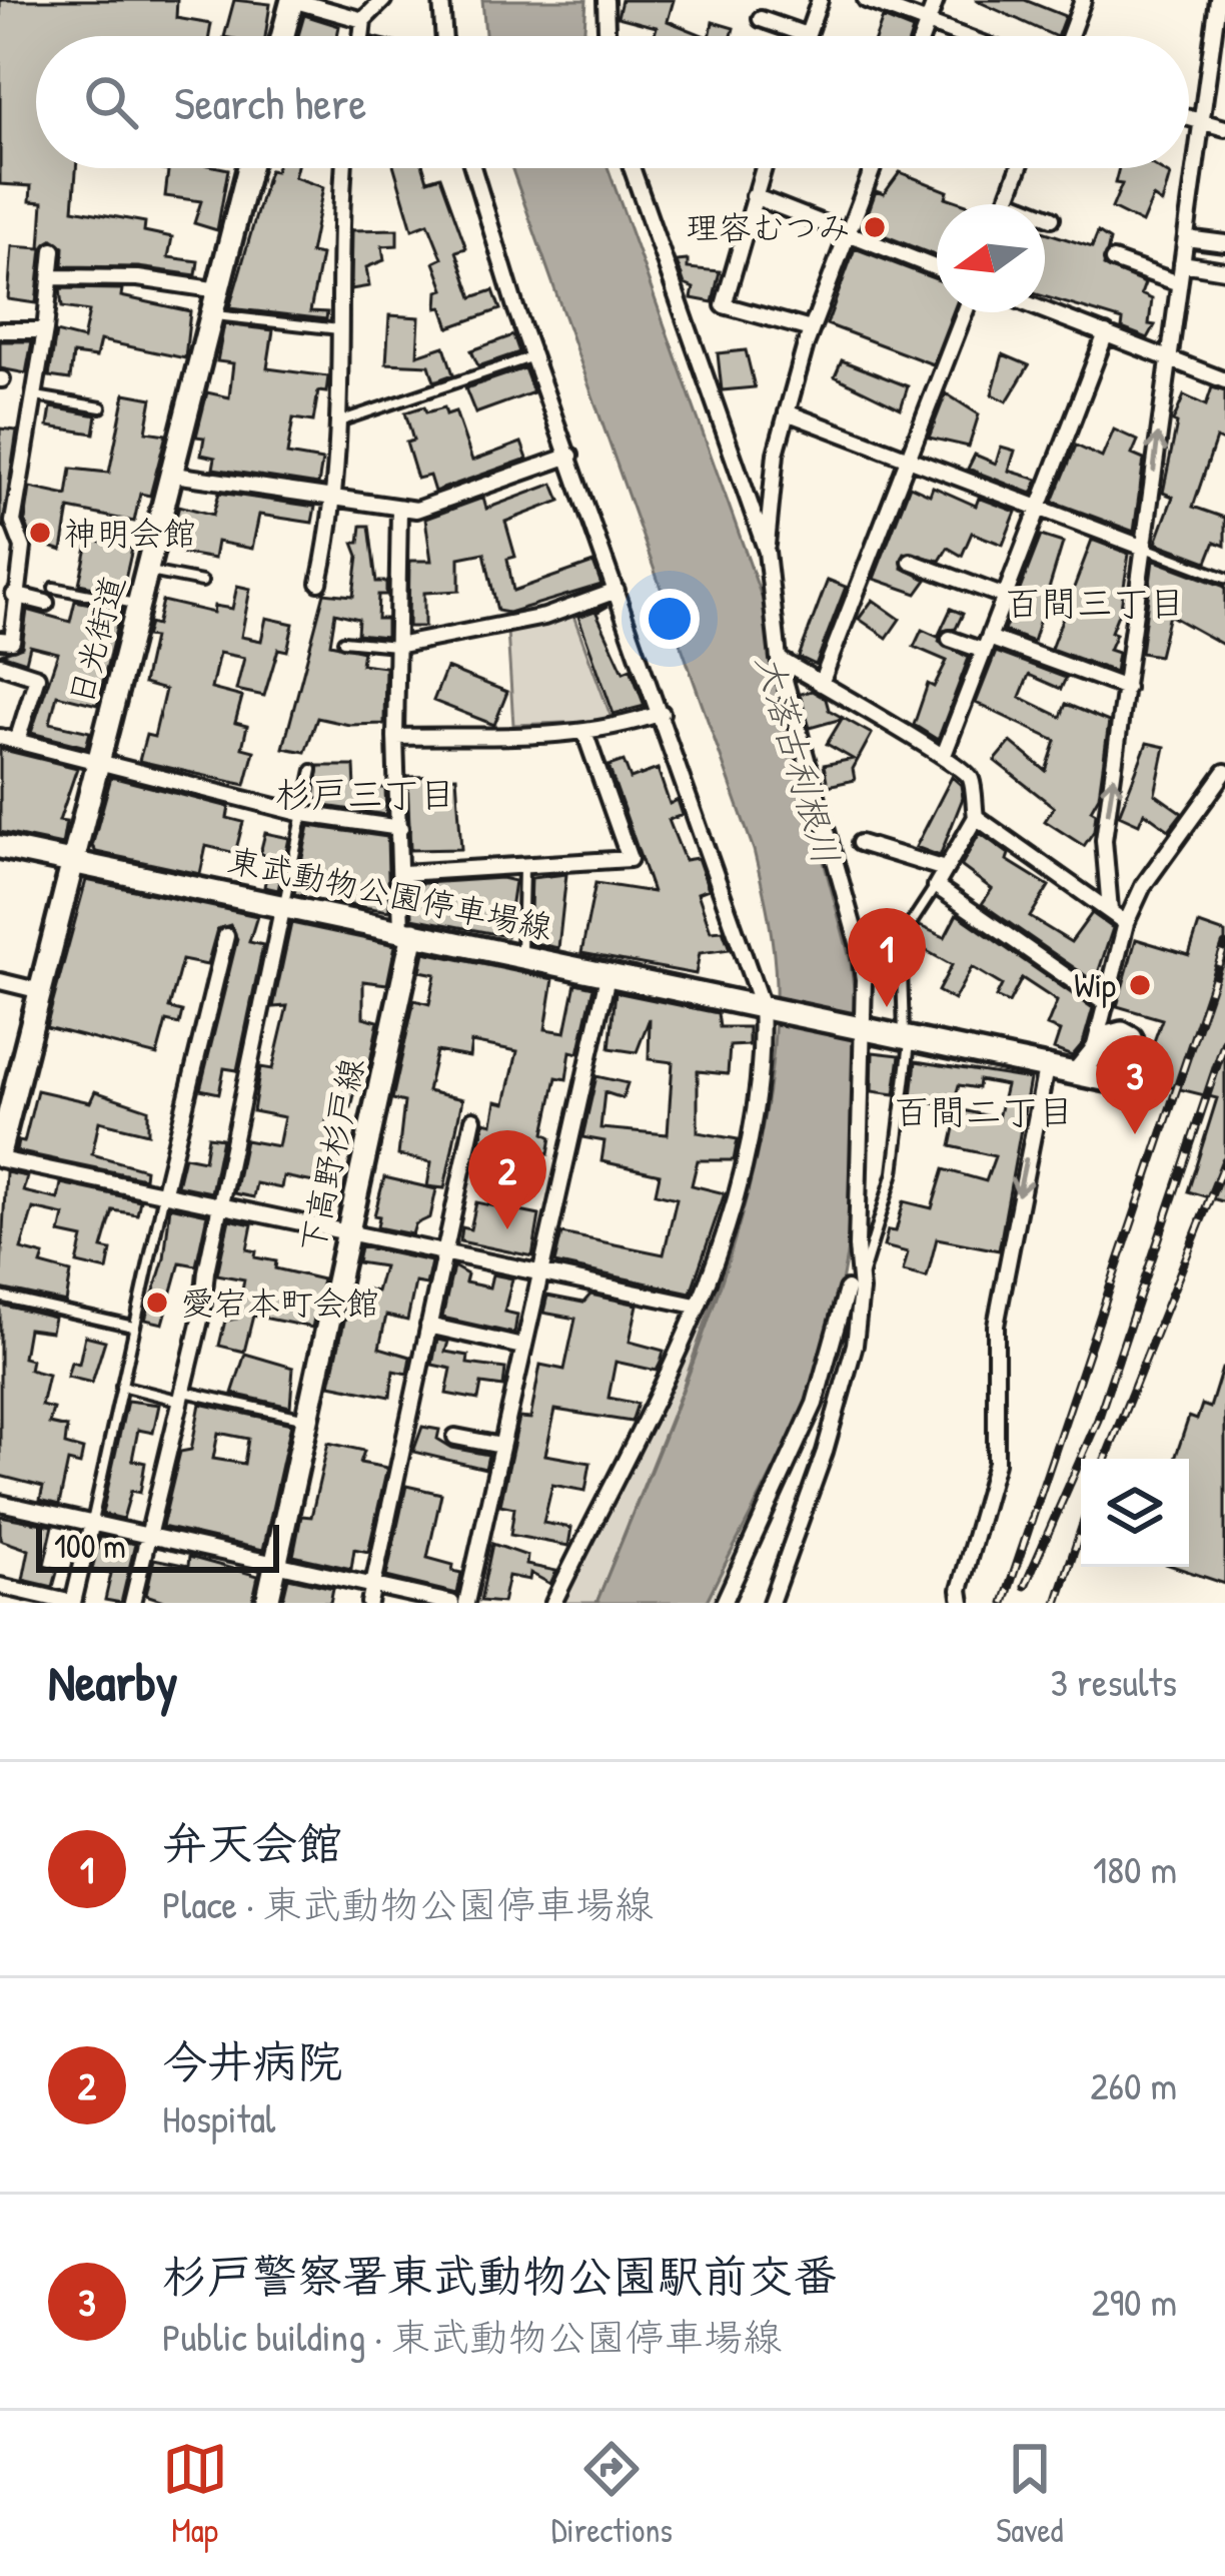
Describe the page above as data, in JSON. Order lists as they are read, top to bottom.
{
  "streets": {
    "main road": ["日光街道", "東武動物公園停車場線", "下高野杉戸線"]
  },
  "crossings": [
    ["日光街道", "東武動物公園停車場線"],
    ["東武動物公園停車場線", "下高野杉戸線"]
  ],
  "districts": ["百間三丁目", "杉戸三丁目", "百間二丁目"],
  "water": ["大落古利根川"],
  "places": [
    "理容むつみ",
    "神明会館",
    "Wip",
    "愛宕本町会館"
  ],
  "scale_bar": "100 m",
  "north": "left",
  "page": {
    "search": "Search here",
    "pins": ["1", "3", "2"],
    "scale": "100 m",
    "heading": ["Nearby", "3 results"],
    "list": [
      {
        "mark": "1",
        "name": "弁天会館",
        "note": "Place · 東武動物公園停車場線",
        "value": "180 m"
      },
      {
        "mark": "2",
        "name": "今井病院",
        "note": "Hospital",
        "value": "260 m"
      },
      {
        "mark": "3",
        "name": "杉戸警察署東武動物公園駅前交番",
        "note": "Public building · 東武動物公園停車場線",
        "value": "290 m"
      }
    ],
    "nav": ["Map", "Directions", "Saved"]
  }
}
